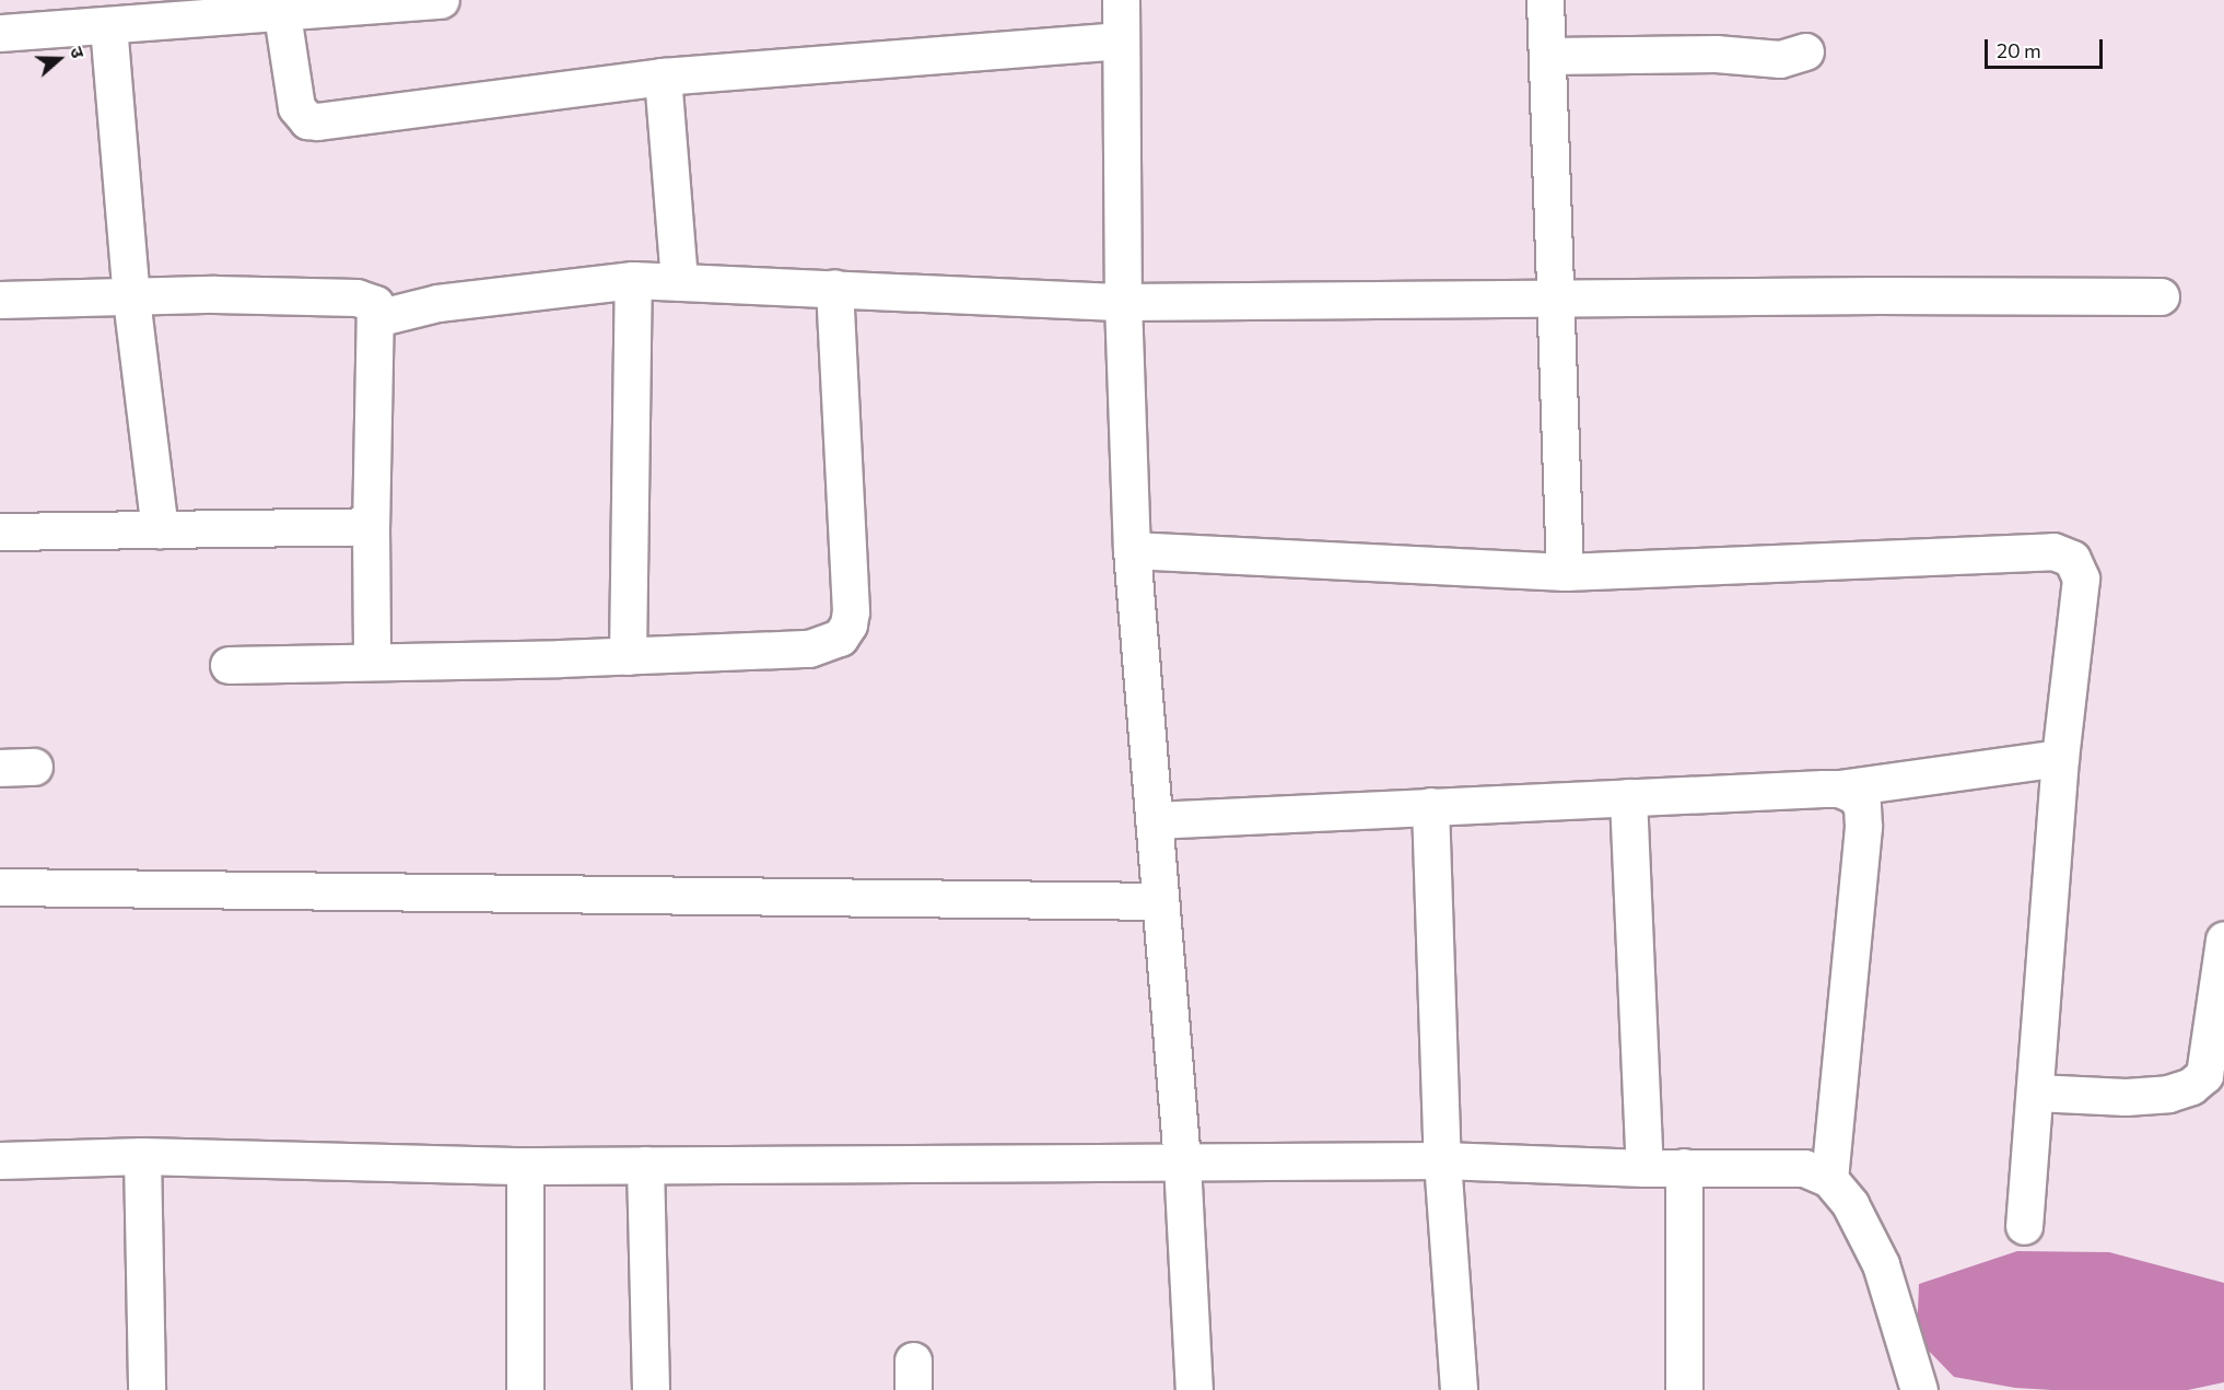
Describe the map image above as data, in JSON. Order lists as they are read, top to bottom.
{
  "scale_bar": "20 m",
  "north": "right"
}
